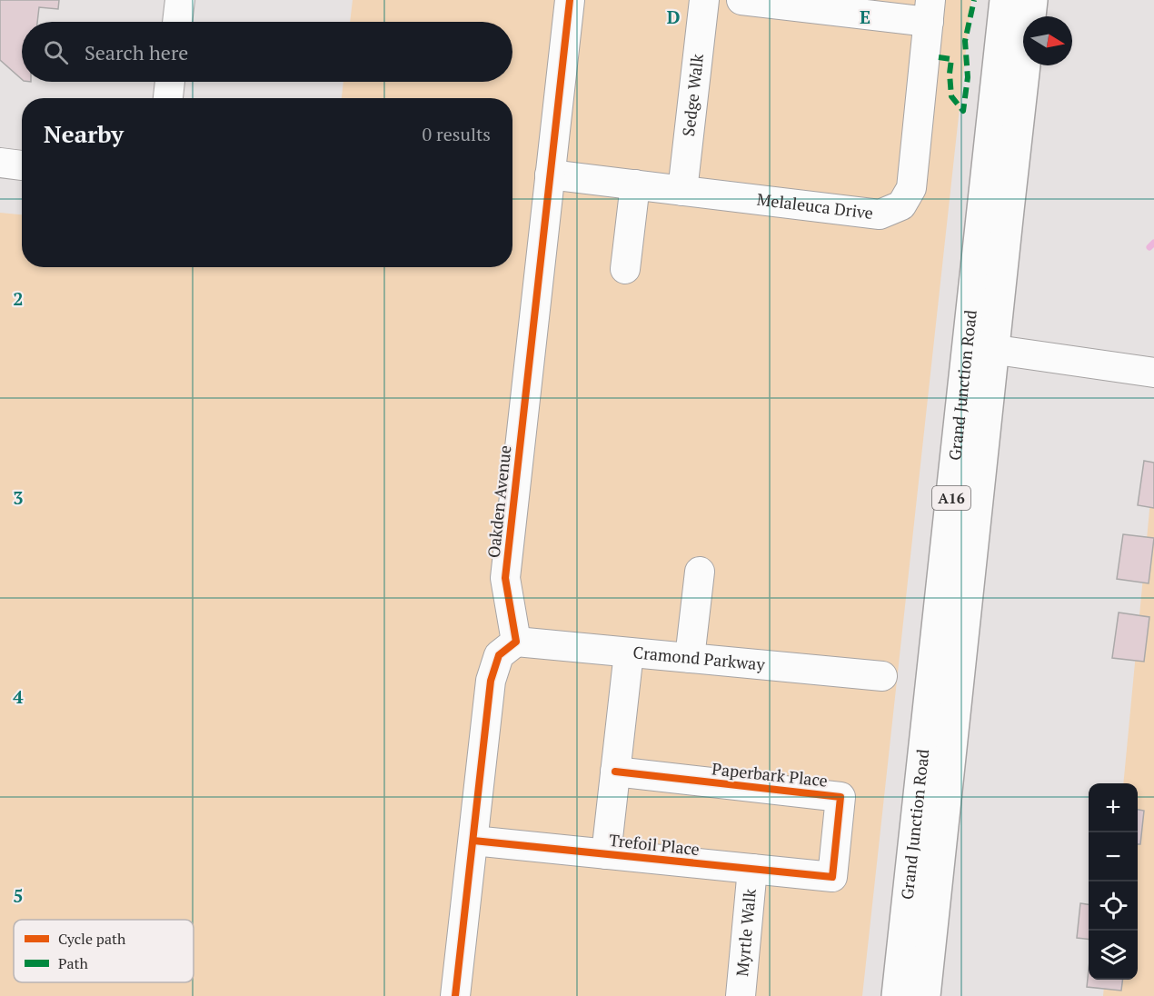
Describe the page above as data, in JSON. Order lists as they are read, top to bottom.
{
  "streets": {
    "highway": ["Grand Junction Road", "A16"],
    "street": [
      "Sedge Walk",
      "Melaleuca Drive",
      "Oakden Avenue",
      "Cramond Parkway",
      "Paperbark Place",
      "Trefoil Place",
      "Myrtle Walk"
    ]
  },
  "crossings": [
    ["Sedge Walk", "Melaleuca Drive"],
    ["Melaleuca Drive", "Oakden Avenue"],
    ["Oakden Avenue", "Cramond Parkway"],
    ["Paperbark Place", "Trefoil Place"],
    ["Trefoil Place", "Myrtle Walk"]
  ],
  "legend": ["Cycle path", "Path"],
  "north": "right",
  "page": {
    "search": "Search here",
    "heading": ["Nearby", "0 results"],
    "map_buttons": ["+", "−"]
  },
  "grid": {
    "columns": ["D", "E"],
    "rows": [
      "2",
      "3",
      "4",
      "5"
    ]
  }
}
